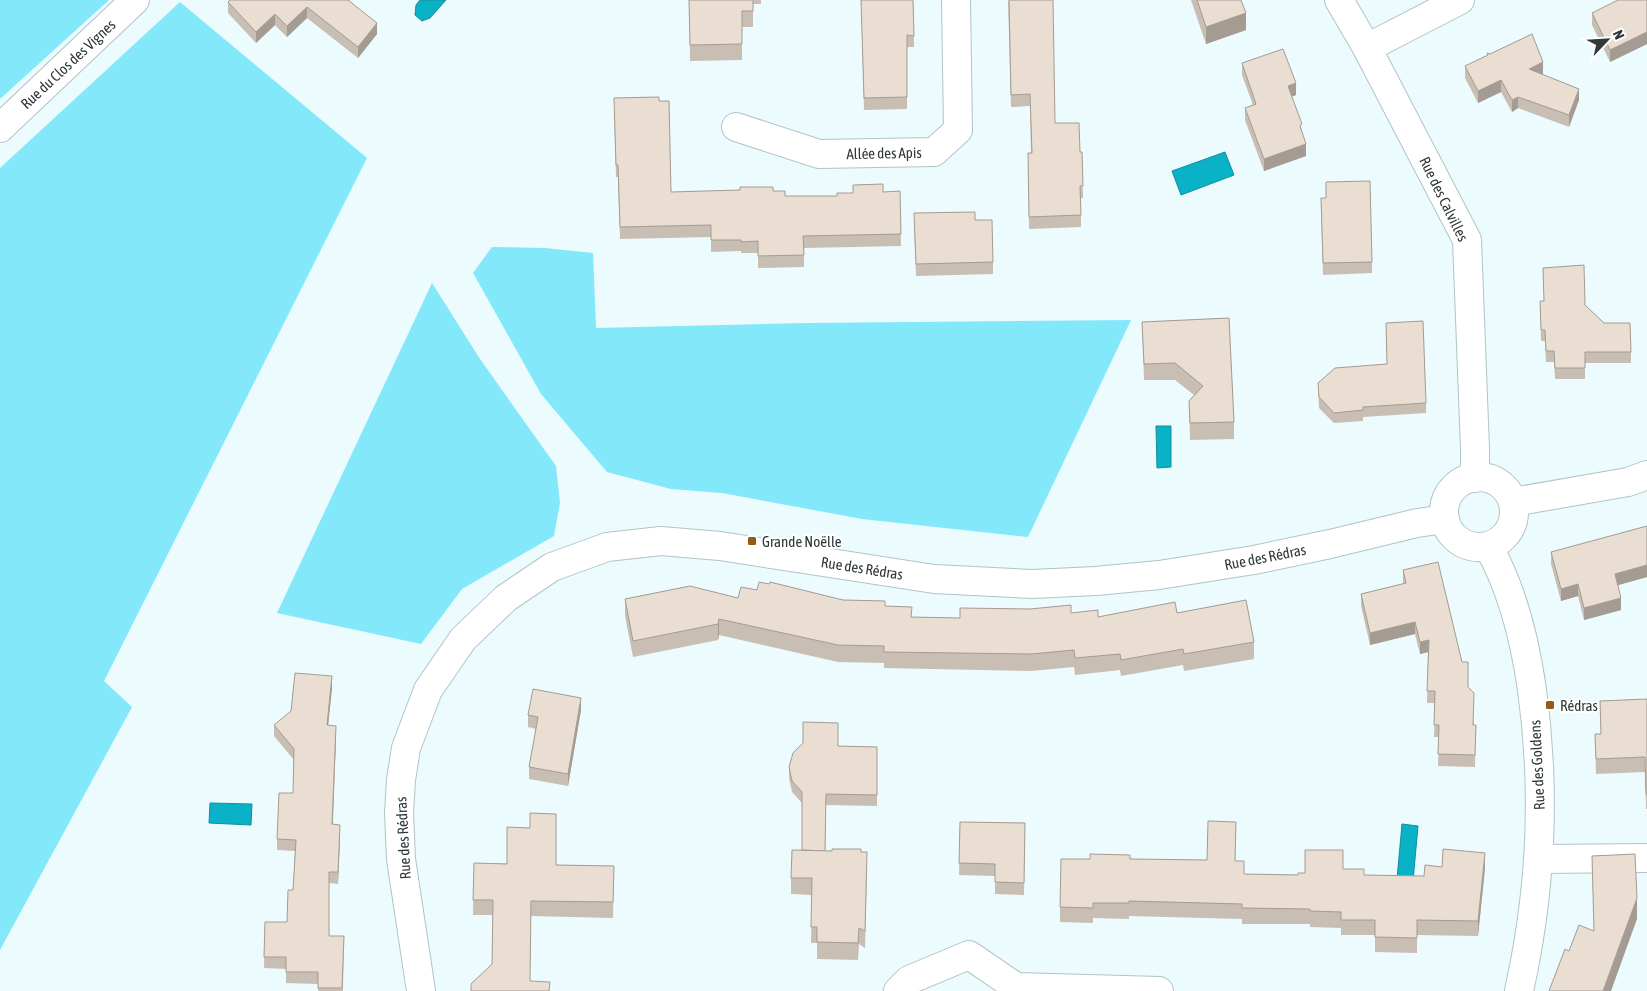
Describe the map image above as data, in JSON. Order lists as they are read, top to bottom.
{
  "streets": {
    "street": [
      "Rue du Clos des Vignes",
      "Allée des Apis",
      "Rue des Calvilles",
      "Rue des Rédras",
      "Rue des Goldens"
    ]
  },
  "crossings": [
    ["Rue des Calvilles", "Rue des Rédras"],
    ["Rue des Calvilles", "Rue des Goldens"],
    ["Rue des Rédras", "Rue des Goldens"]
  ],
  "places": {
    "transit": ["Grande Noëlle", "Rédras"]
  },
  "north": "top right"
}
